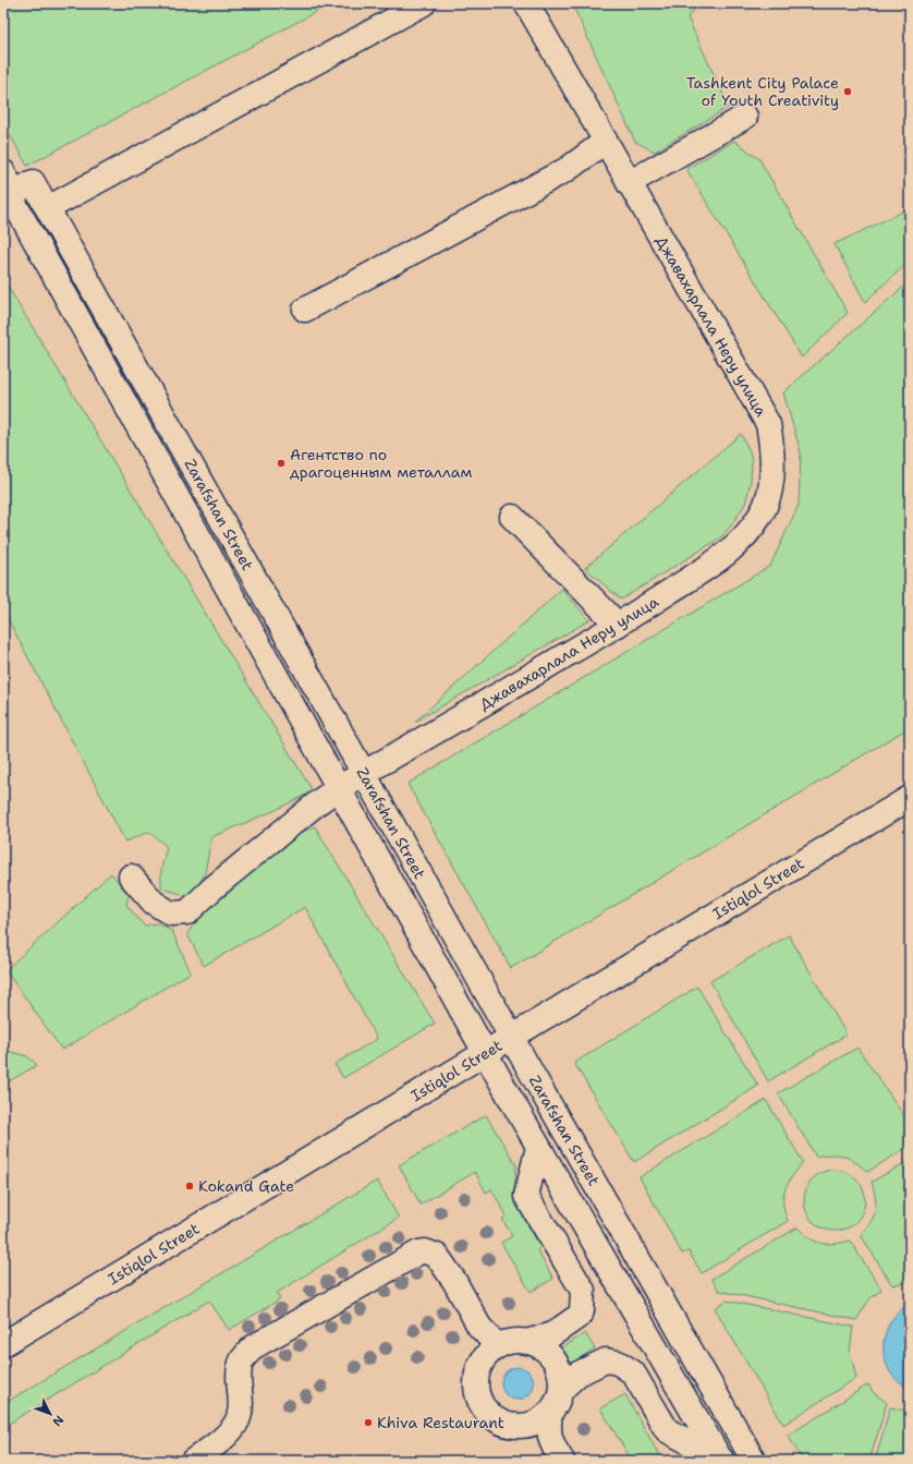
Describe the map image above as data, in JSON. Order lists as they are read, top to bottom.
{
  "streets": {
    "street": ["Джавахарлала Неру улица", "Zarafshan Street", "Istiqlol Street"]
  },
  "crossings": [
    ["Джавахарлала Неру улица", "Zarafshan Street"],
    ["Zarafshan Street", "Istiqlol Street"]
  ],
  "places": [
    "Tashkent City Palace of Youth Creativity",
    "Агентство по драгоценным металлам",
    "Kokand Gate",
    "Khiva Restaurant"
  ],
  "north": "bottom right"
}
